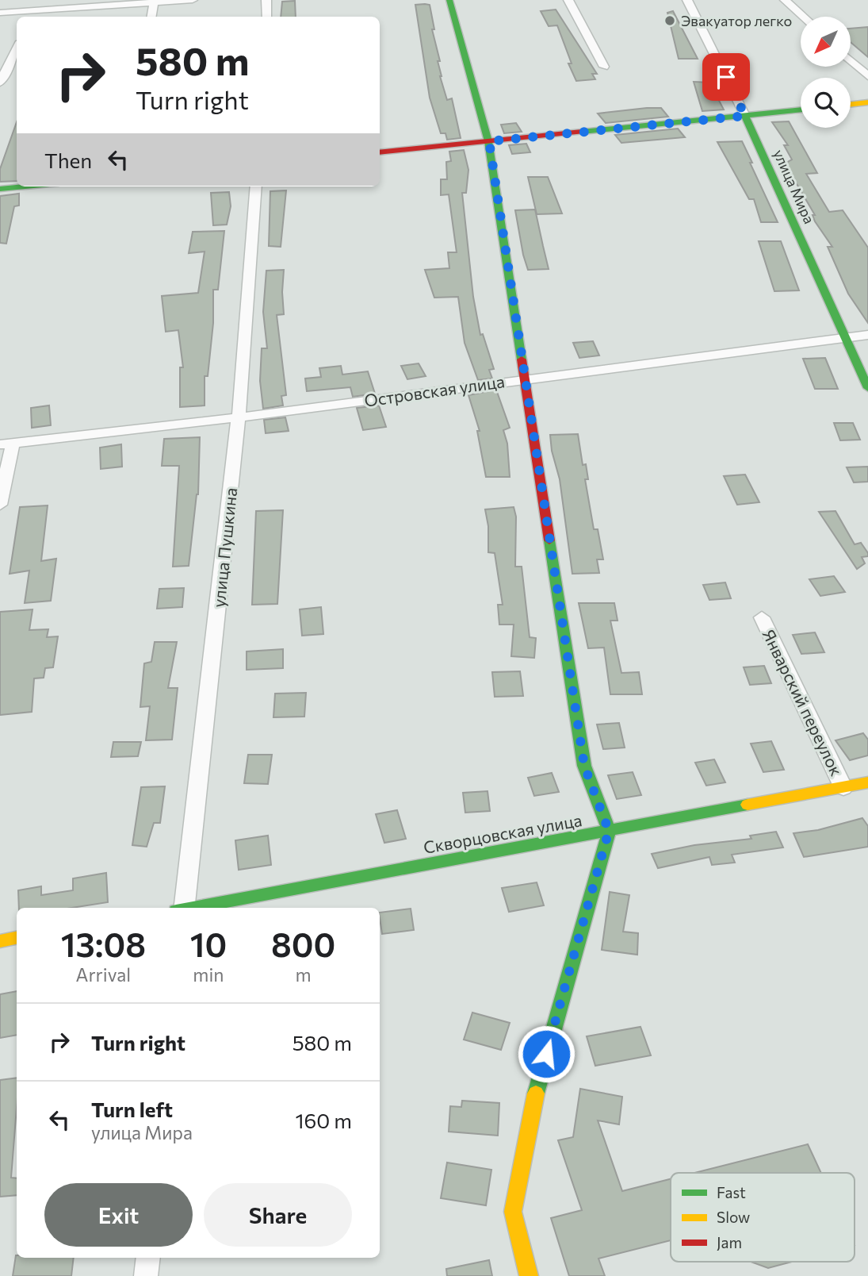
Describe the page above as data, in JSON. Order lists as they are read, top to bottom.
{
  "streets": {
    "street": [
      "улица Мира",
      "Островская улица",
      "улица Пушкина",
      "Январский переулок",
      "Скворцовская улица"
    ]
  },
  "crossings": [
    ["улица Мира", "Островская улица"],
    ["Островская улица", "улица Пушкина"],
    ["Январский переулок", "Скворцовская улица"]
  ],
  "places": ["Эвакуатор легко"],
  "legend": ["Fast", "Slow", "Jam"],
  "north": "bottom left",
  "page": {
    "turn": ["580 m", "Turn right"],
    "then": "Then",
    "eta": [
      "13:08",
      "Arrival",
      "10",
      "min",
      "800",
      "m"
    ],
    "list": [
      {
        "name": "Turn right",
        "value": "580 m"
      },
      {
        "name": "Turn left",
        "note": "улица Мира",
        "value": "160 m"
      }
    ],
    "buttons": ["Exit", "Share"]
  }
}
